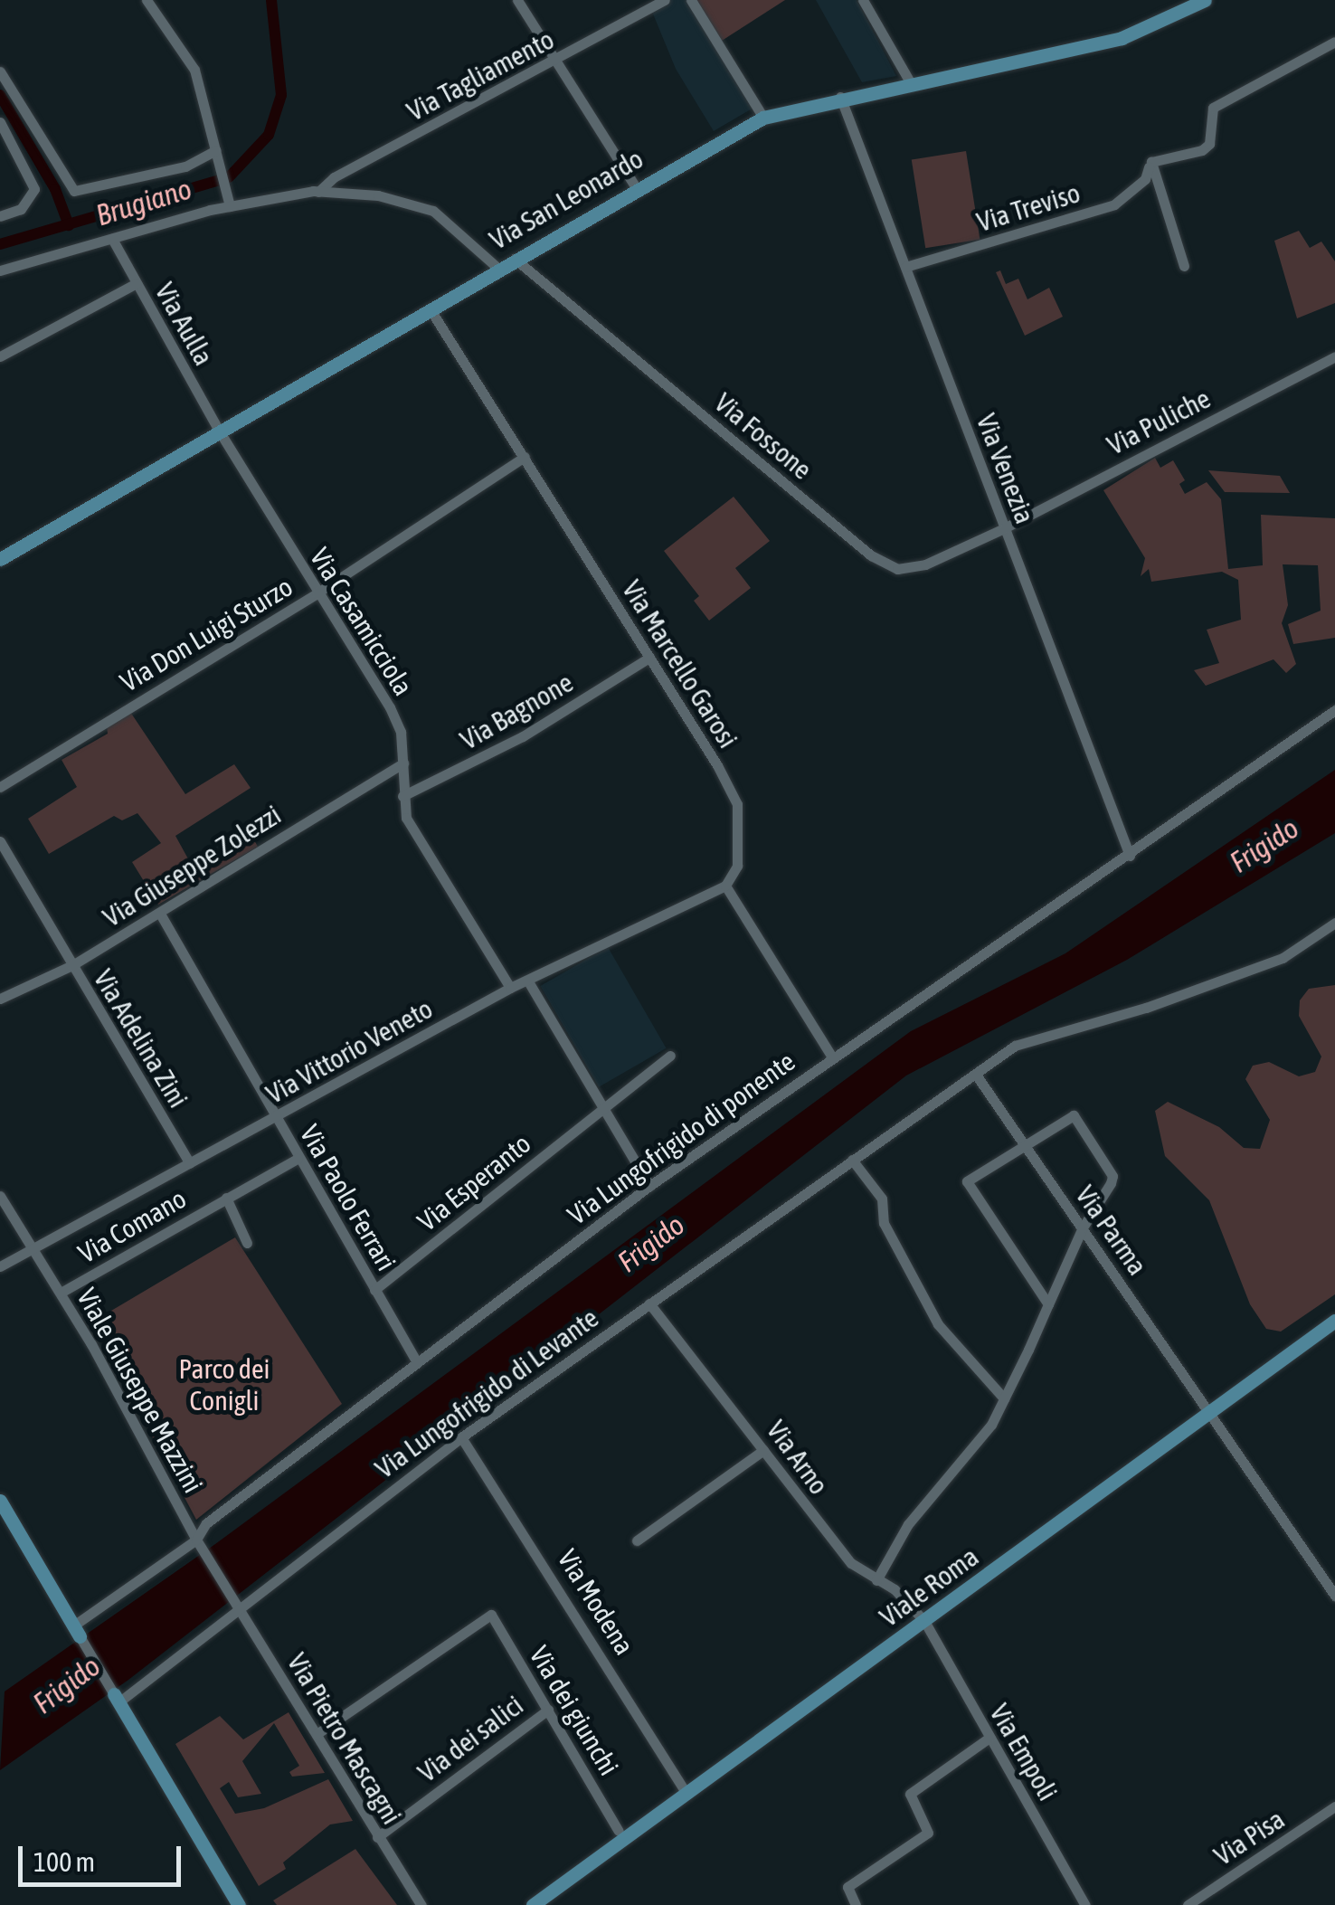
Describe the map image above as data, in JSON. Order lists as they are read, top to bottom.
{
  "streets": {
    "main road": ["Via San Leonardo", "Viale Roma"],
    "street": [
      "Via Tagliamento",
      "Via Treviso",
      "Via Aulla",
      "Via Puliche",
      "Via Fossone",
      "Via Venezia",
      "Via Casamicciola",
      "Via Don Luigi Sturzo",
      "Via Marcello Garosi",
      "Via Bagnone",
      "Via Giuseppe Zolezzi",
      "Via Adelina Zini",
      "Via Vittorio Veneto",
      "Via Lungofrigido di ponente",
      "Via Esperanto",
      "Via Paolo Ferrari",
      "Via Comano",
      "Via Parma",
      "Viale Giuseppe Mazzini",
      "Via Lungofrigido di Levante",
      "Via Arno",
      "Via Modena",
      "Via dei giunchi",
      "Via Pietro Mascagni",
      "Via dei salici",
      "Via Empoli",
      "Via Pisa"
    ]
  },
  "crossings": [
    ["Via San Leonardo", "Via Aulla"],
    ["Via San Leonardo", "Via Fossone"],
    ["Via San Leonardo", "Via Venezia"],
    ["Via San Leonardo", "Via Casamicciola"],
    ["Via San Leonardo", "Via Marcello Garosi"],
    ["Via Treviso", "Via Venezia"],
    ["Via Aulla", "Via Casamicciola"],
    ["Via Puliche", "Via Fossone"],
    ["Via Puliche", "Via Venezia"],
    ["Via Fossone", "Via Venezia"],
    ["Via Venezia", "Via Lungofrigido di ponente"],
    ["Via Casamicciola", "Via Don Luigi Sturzo"],
    ["Via Casamicciola", "Via Bagnone"],
    ["Via Casamicciola", "Via Giuseppe Zolezzi"],
    ["Via Casamicciola", "Via Vittorio Veneto"],
    ["Via Don Luigi Sturzo", "Via Marcello Garosi"],
    ["Via Marcello Garosi", "Via Bagnone"],
    ["Via Marcello Garosi", "Via Vittorio Veneto"],
    ["Via Giuseppe Zolezzi", "Via Adelina Zini"],
    ["Via Giuseppe Zolezzi", "Via Paolo Ferrari"],
    ["Via Adelina Zini", "Via Vittorio Veneto"],
    ["Via Vittorio Veneto", "Via Paolo Ferrari"],
    ["Via Vittorio Veneto", "Viale Giuseppe Mazzini"],
    ["Via Lungofrigido di ponente", "Via Paolo Ferrari"],
    ["Via Lungofrigido di ponente", "Viale Giuseppe Mazzini"],
    ["Via Esperanto", "Via Paolo Ferrari"],
    ["Via Paolo Ferrari", "Via Comano"],
    ["Via Comano", "Viale Giuseppe Mazzini"],
    ["Via Parma", "Via Lungofrigido di Levante"],
    ["Via Parma", "Viale Roma"],
    ["Viale Giuseppe Mazzini", "Via Lungofrigido di Levante"],
    ["Viale Giuseppe Mazzini", "Via Pietro Mascagni"],
    ["Via Lungofrigido di Levante", "Via Arno"],
    ["Via Lungofrigido di Levante", "Via Modena"],
    ["Via Lungofrigido di Levante", "Via Pietro Mascagni"],
    ["Via Arno", "Viale Roma"],
    ["Via Arno", "Via Empoli"],
    ["Viale Roma", "Via Modena"],
    ["Viale Roma", "Via Empoli"],
    ["Via dei giunchi", "Via Pietro Mascagni"],
    ["Via dei giunchi", "Via dei salici"],
    ["Via Pietro Mascagni", "Via dei salici"]
  ],
  "water": ["Brugiano", "Frigido"],
  "parks": ["Parco dei Conigli"],
  "scale_bar": "100 m"
}
